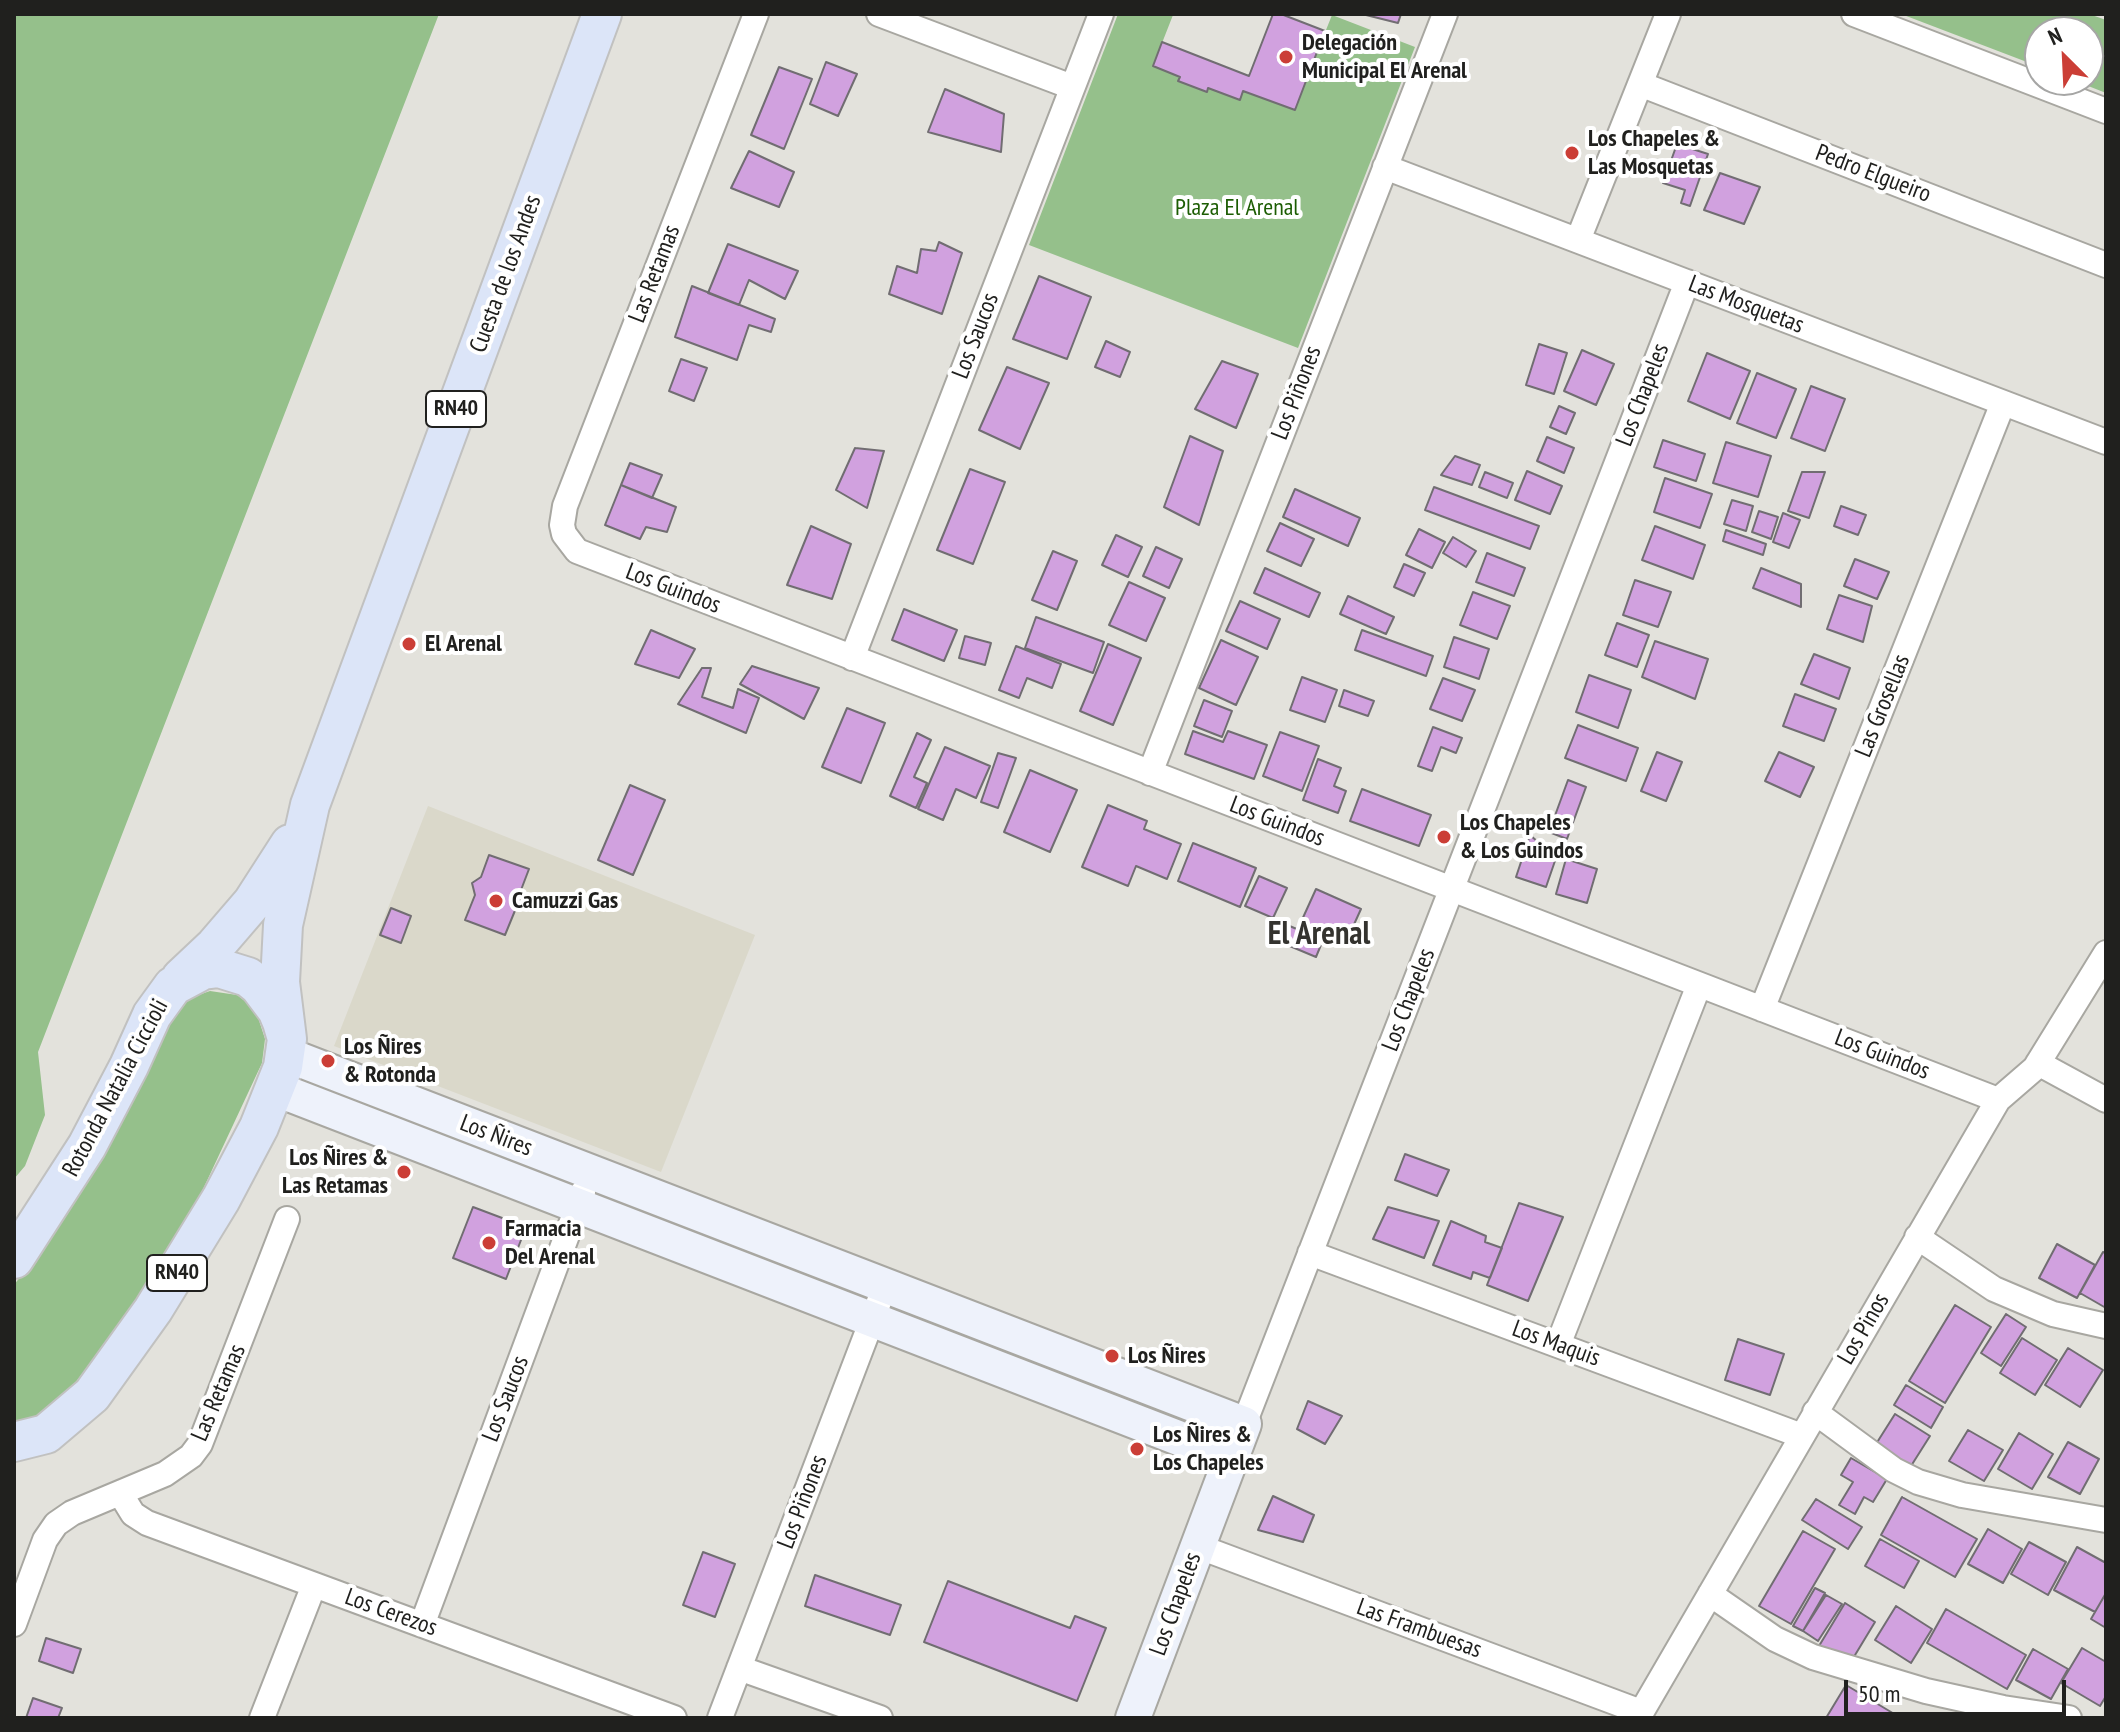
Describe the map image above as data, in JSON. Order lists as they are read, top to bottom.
{
  "streets": {
    "main road": ["Cuesta de los Andes", "RN40", "Rotonda Natalia Ciccioli"],
    "street": [
      "Pedro Elgueiro",
      "Las Retamas",
      "Las Mosquetas",
      "Los Saucos",
      "Los Piñones",
      "Los Chapeles",
      "Los Guindos",
      "Las Grosellas",
      "Los Ñires",
      "Los Pinos",
      "Los Maquis",
      "Los Cerezos",
      "Las Frambuesas"
    ]
  },
  "crossings": [
    ["Cuesta de los Andes", "RN40"],
    ["Cuesta de los Andes", "Rotonda Natalia Ciccioli"],
    ["Cuesta de los Andes", "Los Ñires"],
    ["Las Retamas", "Los Guindos"],
    ["Las Retamas", "Los Cerezos"],
    ["Las Mosquetas", "Los Piñones"],
    ["Las Mosquetas", "Los Chapeles"],
    ["Las Mosquetas", "Las Grosellas"],
    ["Los Saucos", "Los Guindos"],
    ["Los Saucos", "Los Ñires"],
    ["Los Saucos", "Los Cerezos"],
    ["Los Piñones", "Los Guindos"],
    ["Los Piñones", "Los Ñires"],
    ["Los Chapeles", "Los Guindos"],
    ["Los Chapeles", "Los Ñires"],
    ["Los Chapeles", "Los Maquis"],
    ["Los Chapeles", "Las Frambuesas"],
    ["RN40", "Rotonda Natalia Ciccioli"],
    ["RN40", "Los Ñires"],
    ["Los Guindos", "Las Grosellas"],
    ["Los Guindos", "Los Pinos"],
    ["Rotonda Natalia Ciccioli", "Los Ñires"],
    ["Los Pinos", "Los Maquis"],
    ["Los Pinos", "Las Frambuesas"]
  ],
  "districts": ["El Arenal"],
  "parks": ["Plaza El Arenal"],
  "places": [
    "Delegación Municipal El Arenal",
    "Los Chapeles & Las Mosquetas",
    "El Arenal",
    "Los Chapeles & Los Guindos",
    "Camuzzi Gas",
    "Los Ñires & Rotonda",
    "Los Ñires & Las Retamas",
    "Farmacia Del Arenal",
    "Los Ñires",
    "Los Ñires & Los Chapeles"
  ],
  "scale_bar": "50 m",
  "north": "top left"
}
